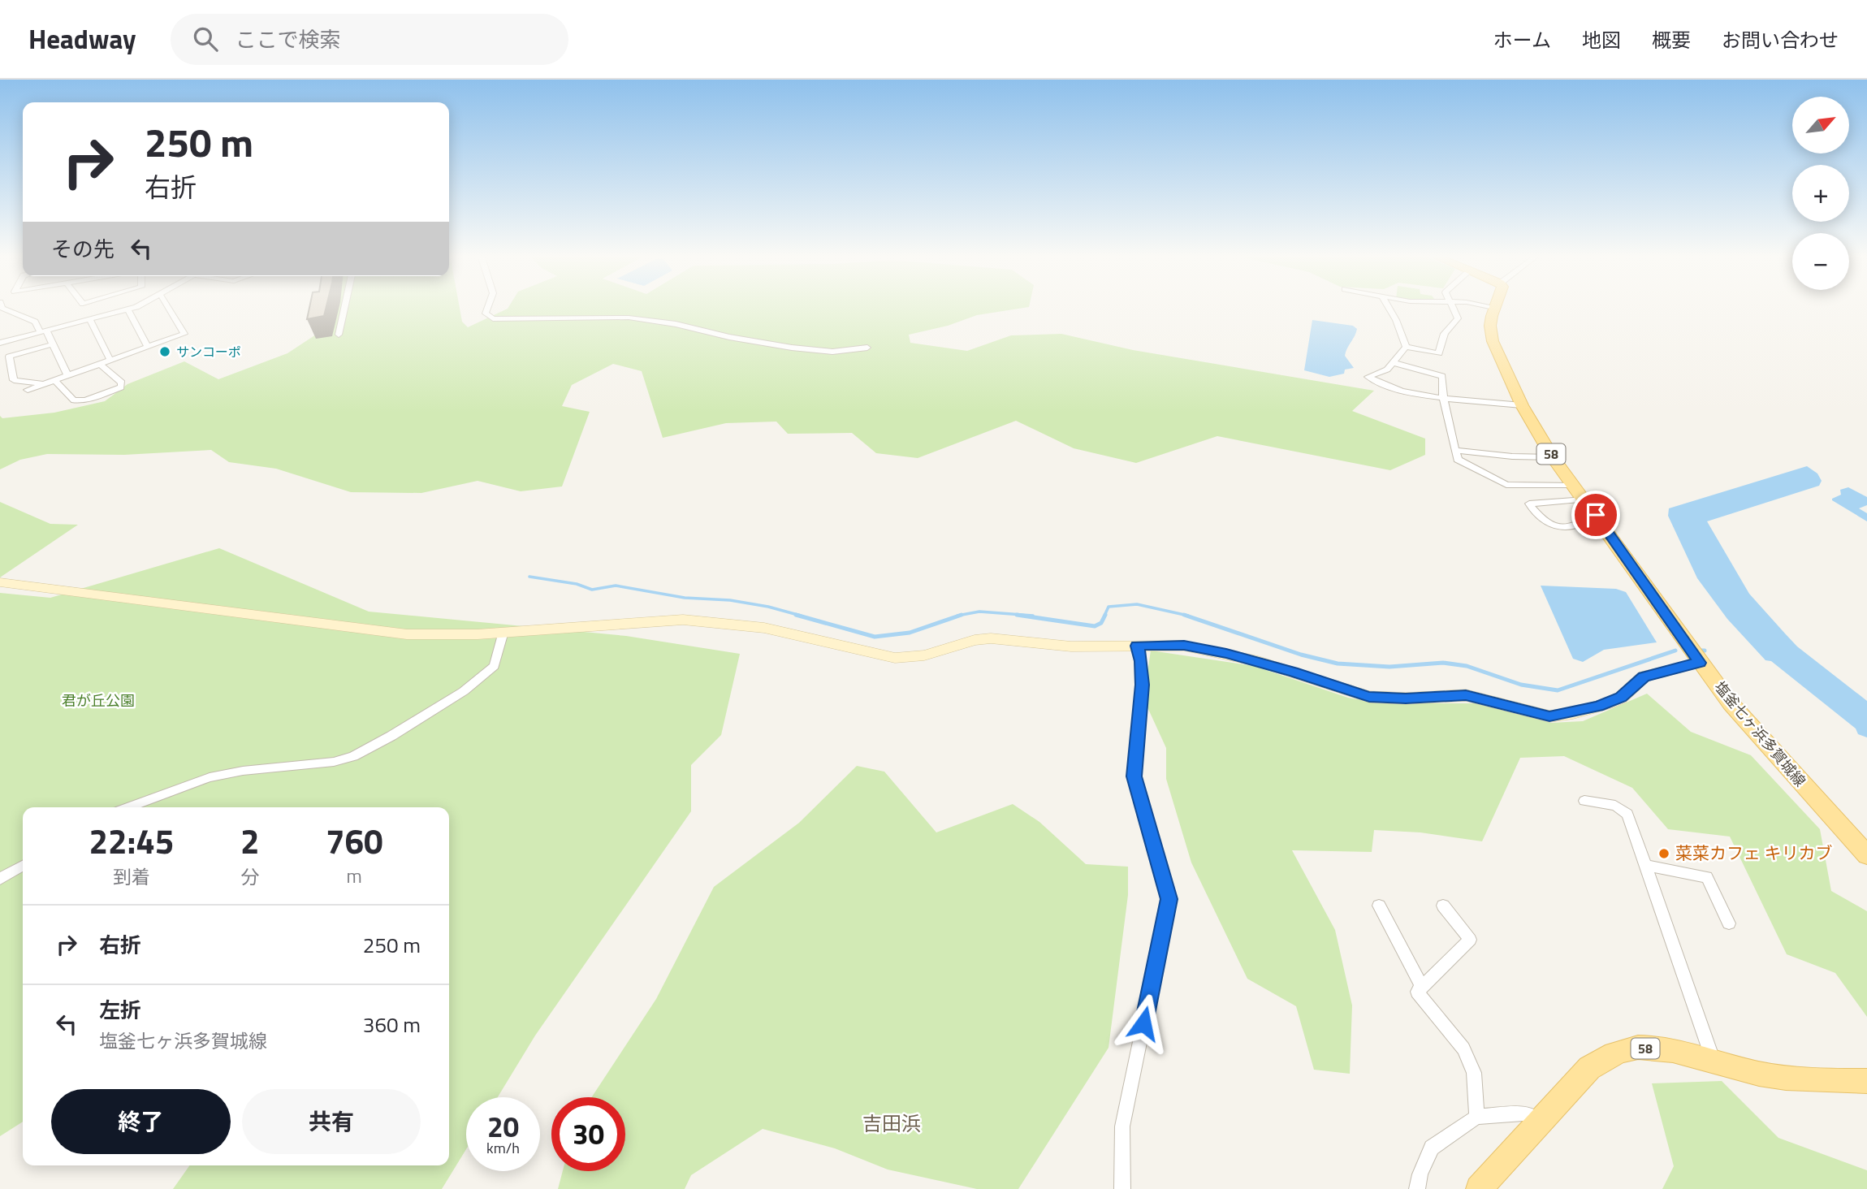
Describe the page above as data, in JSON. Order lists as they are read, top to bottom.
{
  "streets": {
    "main road": ["58", "塩釜七ヶ浜多賀城線"]
  },
  "districts": ["吉田浜"],
  "parks": ["君が丘公園"],
  "places": ["サンコーポ", "菜菜カフェ キリカブ"],
  "north": "top right",
  "page": {
    "header": "Headway",
    "search": "ここで検索",
    "nav": [
      "ホーム",
      "地図",
      "概要",
      "お問い合わせ"
    ],
    "map_buttons": ["+", "−"],
    "turn": ["250 m", "右折"],
    "then": "その先",
    "eta": [
      "22:45",
      "到着",
      "2",
      "分",
      "760",
      "m"
    ],
    "list": [
      {
        "name": "右折",
        "value": "250 m"
      },
      {
        "name": "左折",
        "note": "塩釜七ヶ浜多賀城線",
        "value": "360 m"
      }
    ],
    "buttons": ["終了", "共有"],
    "speed": "20 km/h",
    "limit": "30"
  }
}
